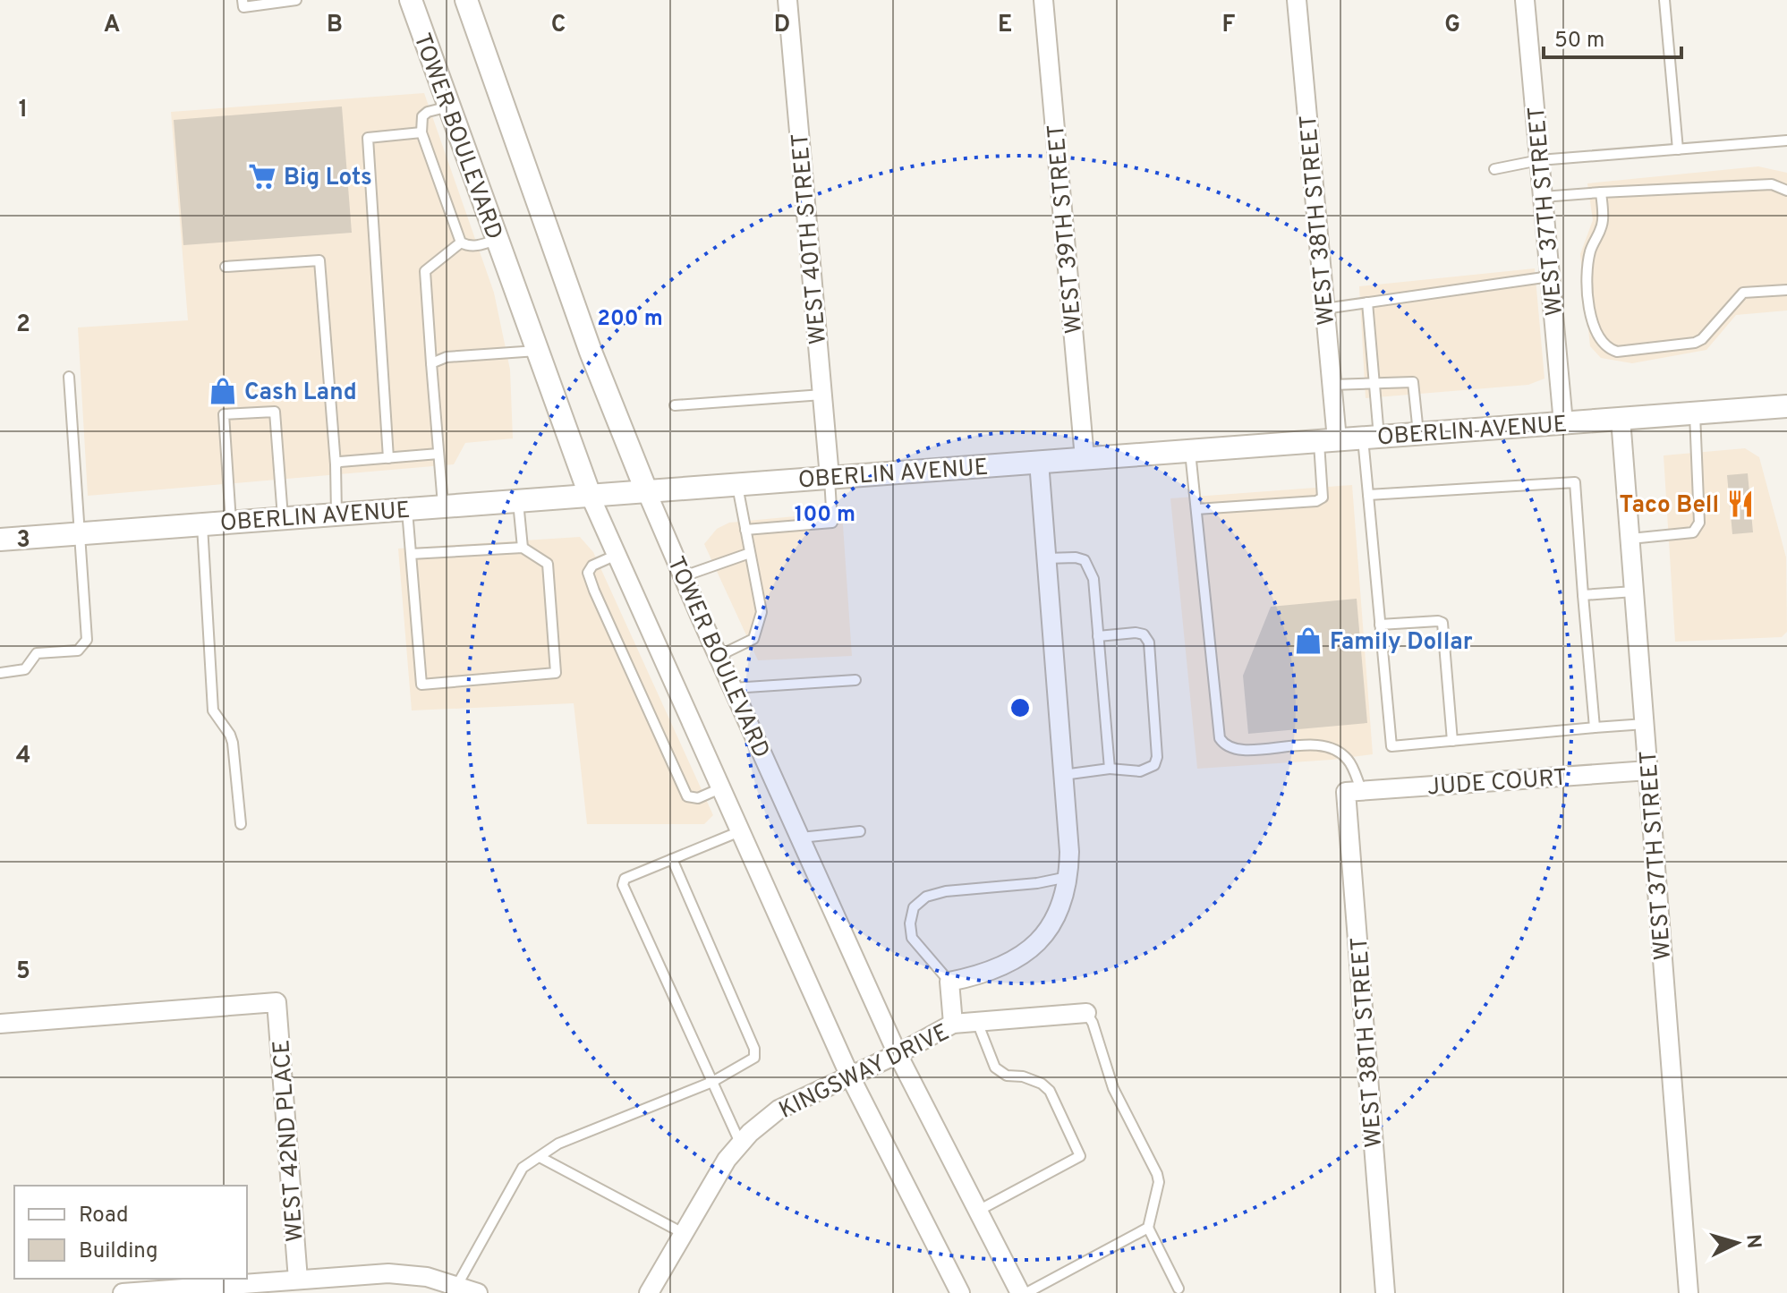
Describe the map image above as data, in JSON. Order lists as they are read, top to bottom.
{
  "streets": {
    "street": [
      "TOWER BOULEVARD",
      "WEST 37TH STREET",
      "WEST 38TH STREET",
      "WEST 39TH STREET",
      "WEST 40TH STREET",
      "OBERLIN AVENUE",
      "JUDE COURT",
      "KINGSWAY DRIVE",
      "WEST 42ND PLACE"
    ]
  },
  "crossings": [
    ["TOWER BOULEVARD", "OBERLIN AVENUE"],
    ["TOWER BOULEVARD", "KINGSWAY DRIVE"],
    ["WEST 37TH STREET", "OBERLIN AVENUE"],
    ["WEST 37TH STREET", "JUDE COURT"],
    ["WEST 38TH STREET", "OBERLIN AVENUE"],
    ["WEST 38TH STREET", "JUDE COURT"],
    ["WEST 39TH STREET", "OBERLIN AVENUE"],
    ["WEST 40TH STREET", "OBERLIN AVENUE"]
  ],
  "places": {
    "supermarket": ["Big Lots"],
    "shop": ["Cash Land", "Family Dollar"],
    "restaurant": ["Taco Bell"]
  },
  "legend": ["Road", "Building"],
  "scale_bar": "50 m",
  "north": "right",
  "grid": {
    "columns": [
      "A",
      "B",
      "C",
      "D",
      "E",
      "F",
      "G"
    ],
    "rows": [
      "1",
      "2",
      "3",
      "4",
      "5"
    ]
  },
  "rings": ["200 m", "100 m"]
}
